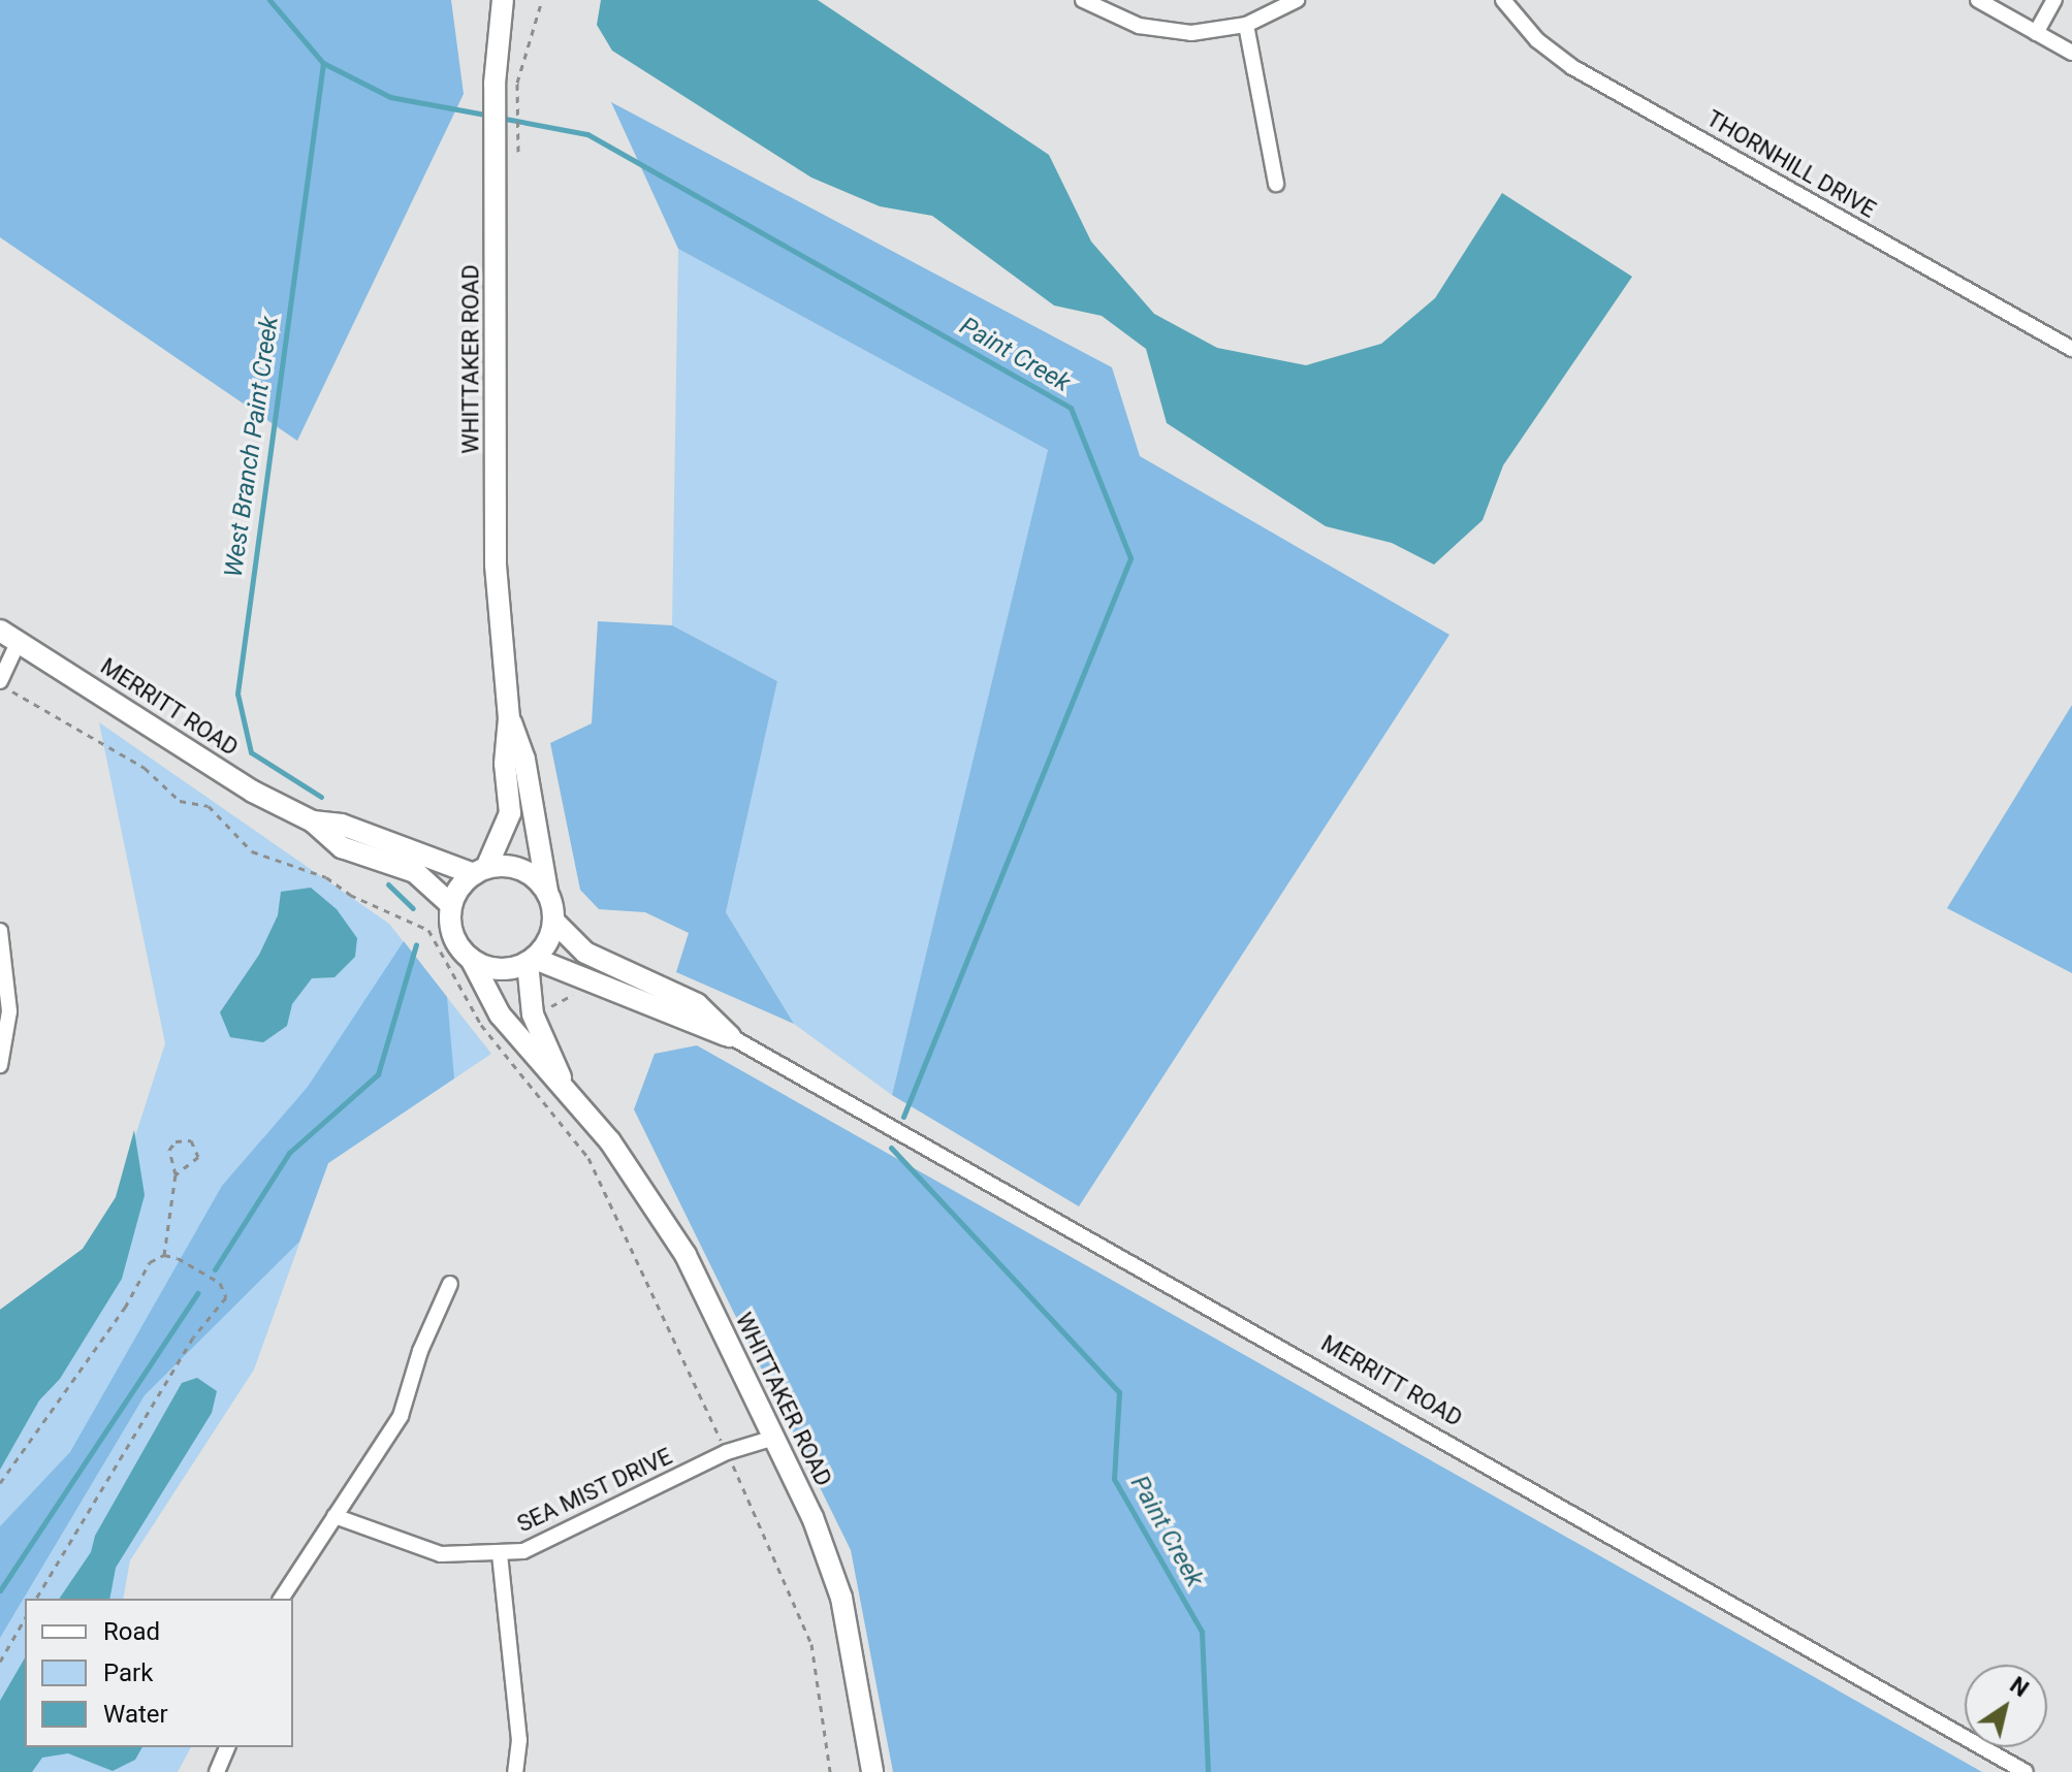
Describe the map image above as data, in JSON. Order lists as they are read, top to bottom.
{
  "streets": {
    "main road": ["WHITTAKER ROAD", "MERRITT ROAD"],
    "street": ["THORNHILL DRIVE", "SEA MIST DRIVE"]
  },
  "crossings": [
    ["WHITTAKER ROAD", "MERRITT ROAD"],
    ["WHITTAKER ROAD", "SEA MIST DRIVE"]
  ],
  "water": ["Paint Creek", "West Branch Paint Creek"],
  "legend": ["Road", "Park", "Water"],
  "north": "top right"
}
